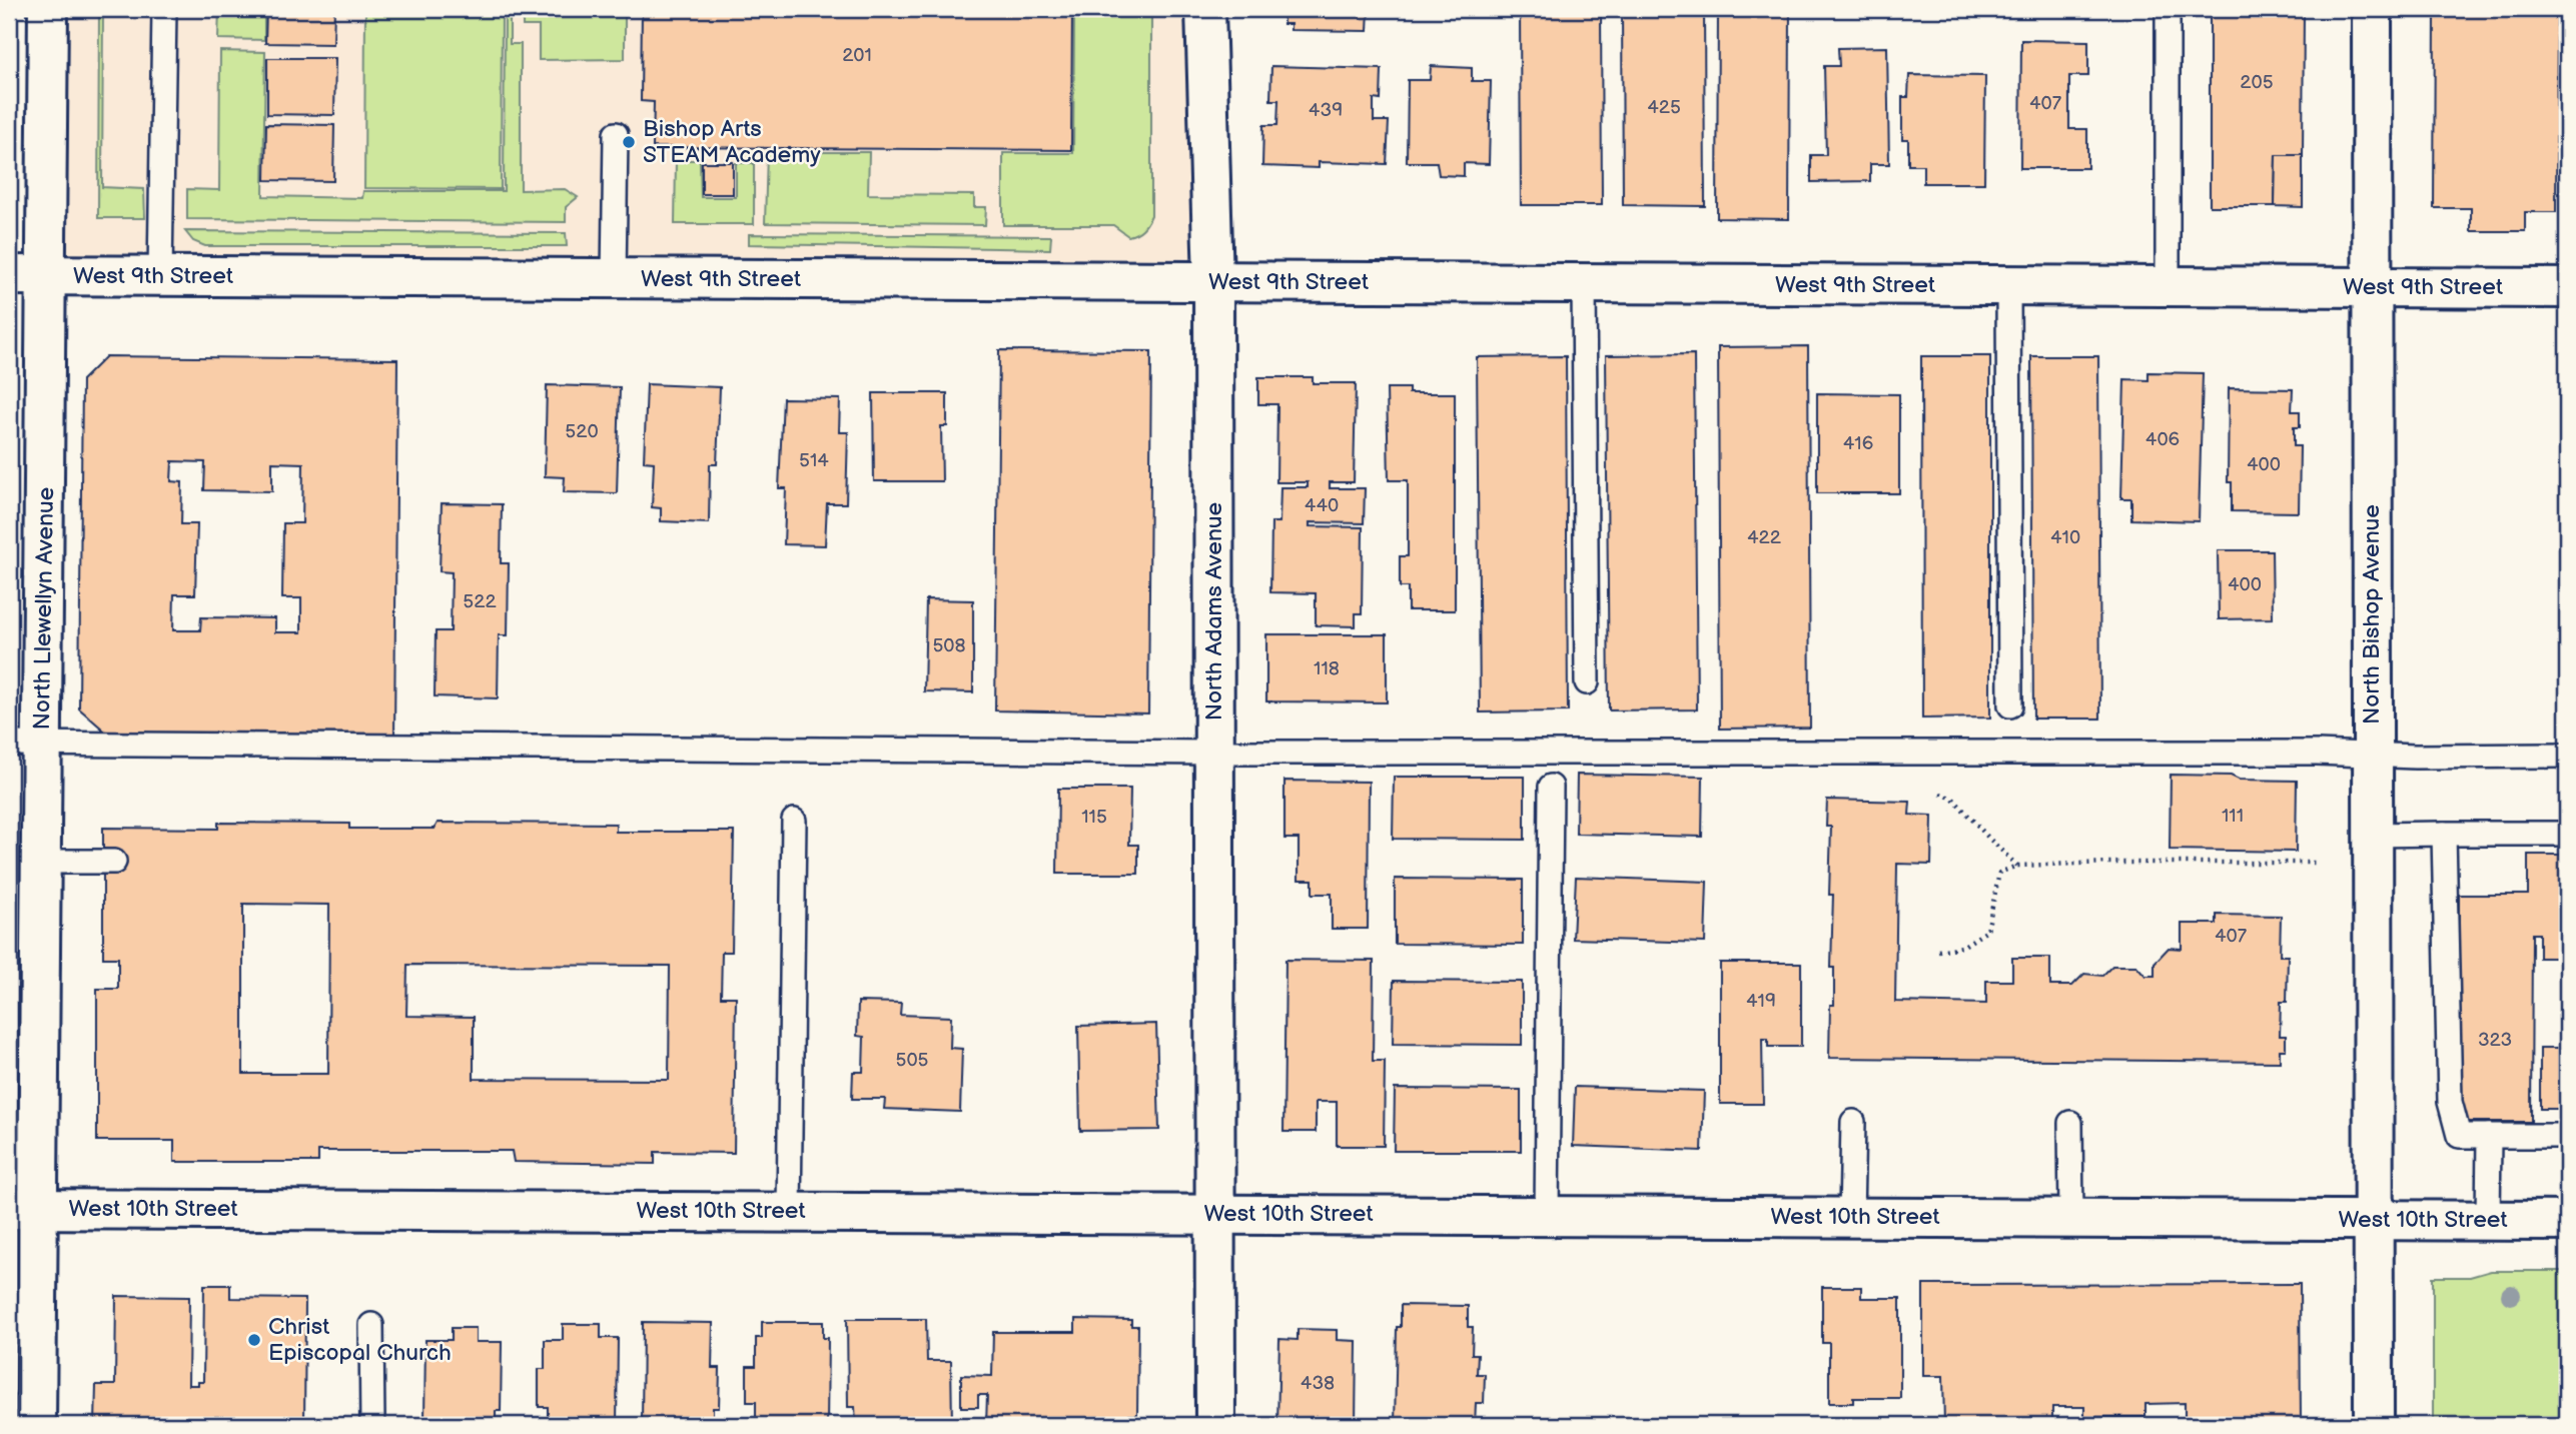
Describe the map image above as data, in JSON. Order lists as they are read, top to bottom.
{
  "streets": {
    "street": [
      "West 9th Street",
      "North Llewellyn Avenue",
      "North Adams Avenue",
      "North Bishop Avenue",
      "West 10th Street"
    ]
  },
  "crossings": [
    ["West 9th Street", "North Llewellyn Avenue"],
    ["West 9th Street", "North Adams Avenue"],
    ["West 9th Street", "North Bishop Avenue"],
    ["North Llewellyn Avenue", "West 10th Street"],
    ["North Adams Avenue", "West 10th Street"],
    ["North Bishop Avenue", "West 10th Street"]
  ],
  "places": ["Bishop Arts STEAM Academy", "Christ Episcopal Church"],
  "house_numbers": [
    "201",
    "205",
    "407",
    "425",
    "439",
    "520",
    "406",
    "416",
    "514",
    "400",
    "440",
    "422",
    "410",
    "400",
    "522",
    "508",
    "118",
    "111",
    "115",
    "407",
    "419",
    "323",
    "505",
    "438"
  ]
}
